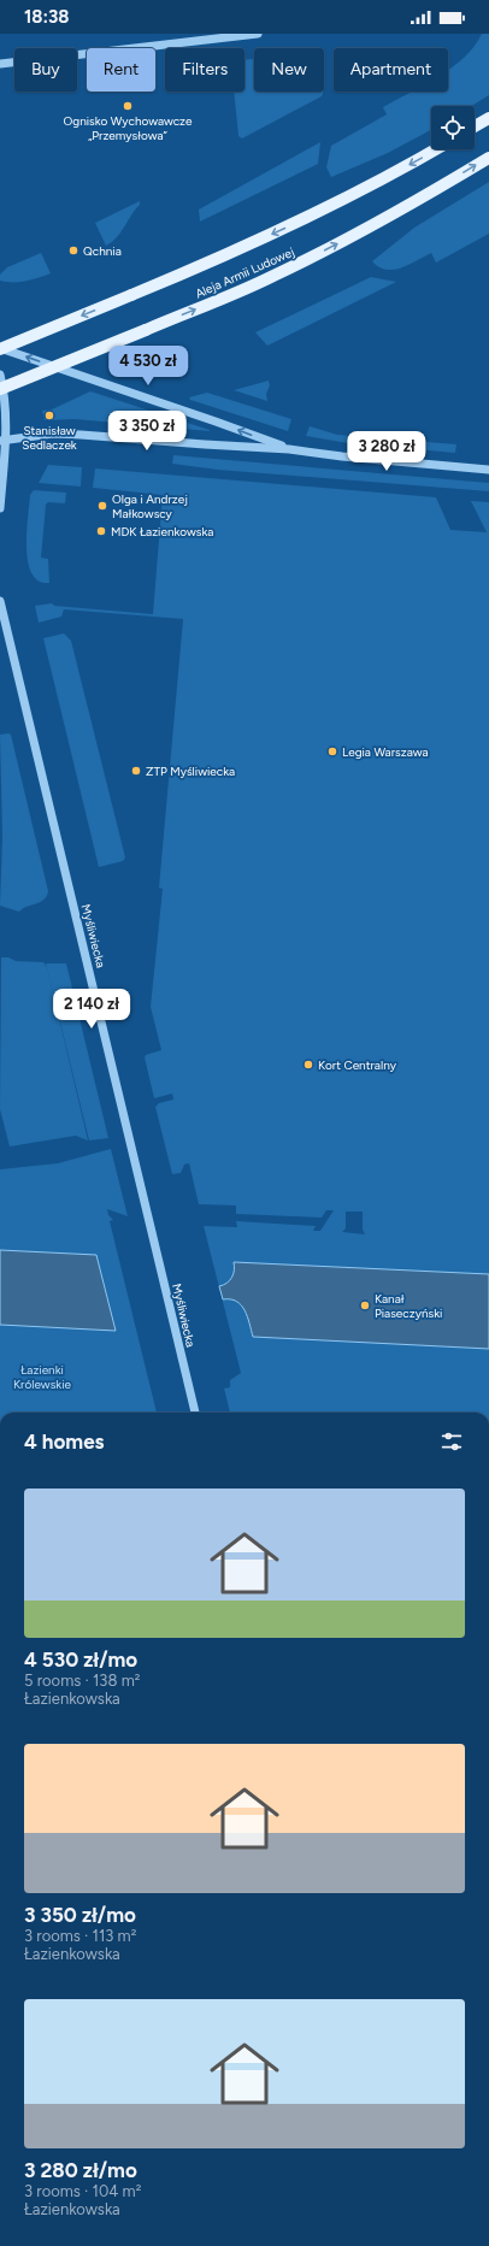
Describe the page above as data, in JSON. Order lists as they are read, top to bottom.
{
  "streets": {
    "main road": ["Aleja Armii Ludowej"],
    "street": ["Myśliwiecka"]
  },
  "parks": ["Łazienki Królewskie"],
  "places": [
    "Ognisko Wychowawcze „Przemysłowa”",
    "Qchnia",
    "Stanisław Sedlaczek",
    "Olga i Andrzej Małkowscy",
    "MDK Łazienkowska",
    "Legia Warszawa",
    "ZTP Myśliwiecka",
    "Kort Centralny",
    "Kanał Piaseczyński"
  ],
  "page": {
    "status": "18:38",
    "chip": [
      "Buy",
      "Rent",
      "Filters",
      "New",
      "Apartment"
    ],
    "price": [
      "4 530 zł",
      "3 350 zł",
      "3 280 zł",
      "2 140 zł"
    ],
    "heading": "4 homes",
    "list": [
      {
        "name": "4 530 zł/mo",
        "note": "5 rooms · 138 m² · Łazienkowska"
      },
      {
        "name": "3 350 zł/mo",
        "note": "3 rooms · 113 m² · Łazienkowska"
      },
      {
        "name": "3 280 zł/mo",
        "note": "3 rooms · 104 m² · Łazienkowska"
      }
    ]
  }
}
